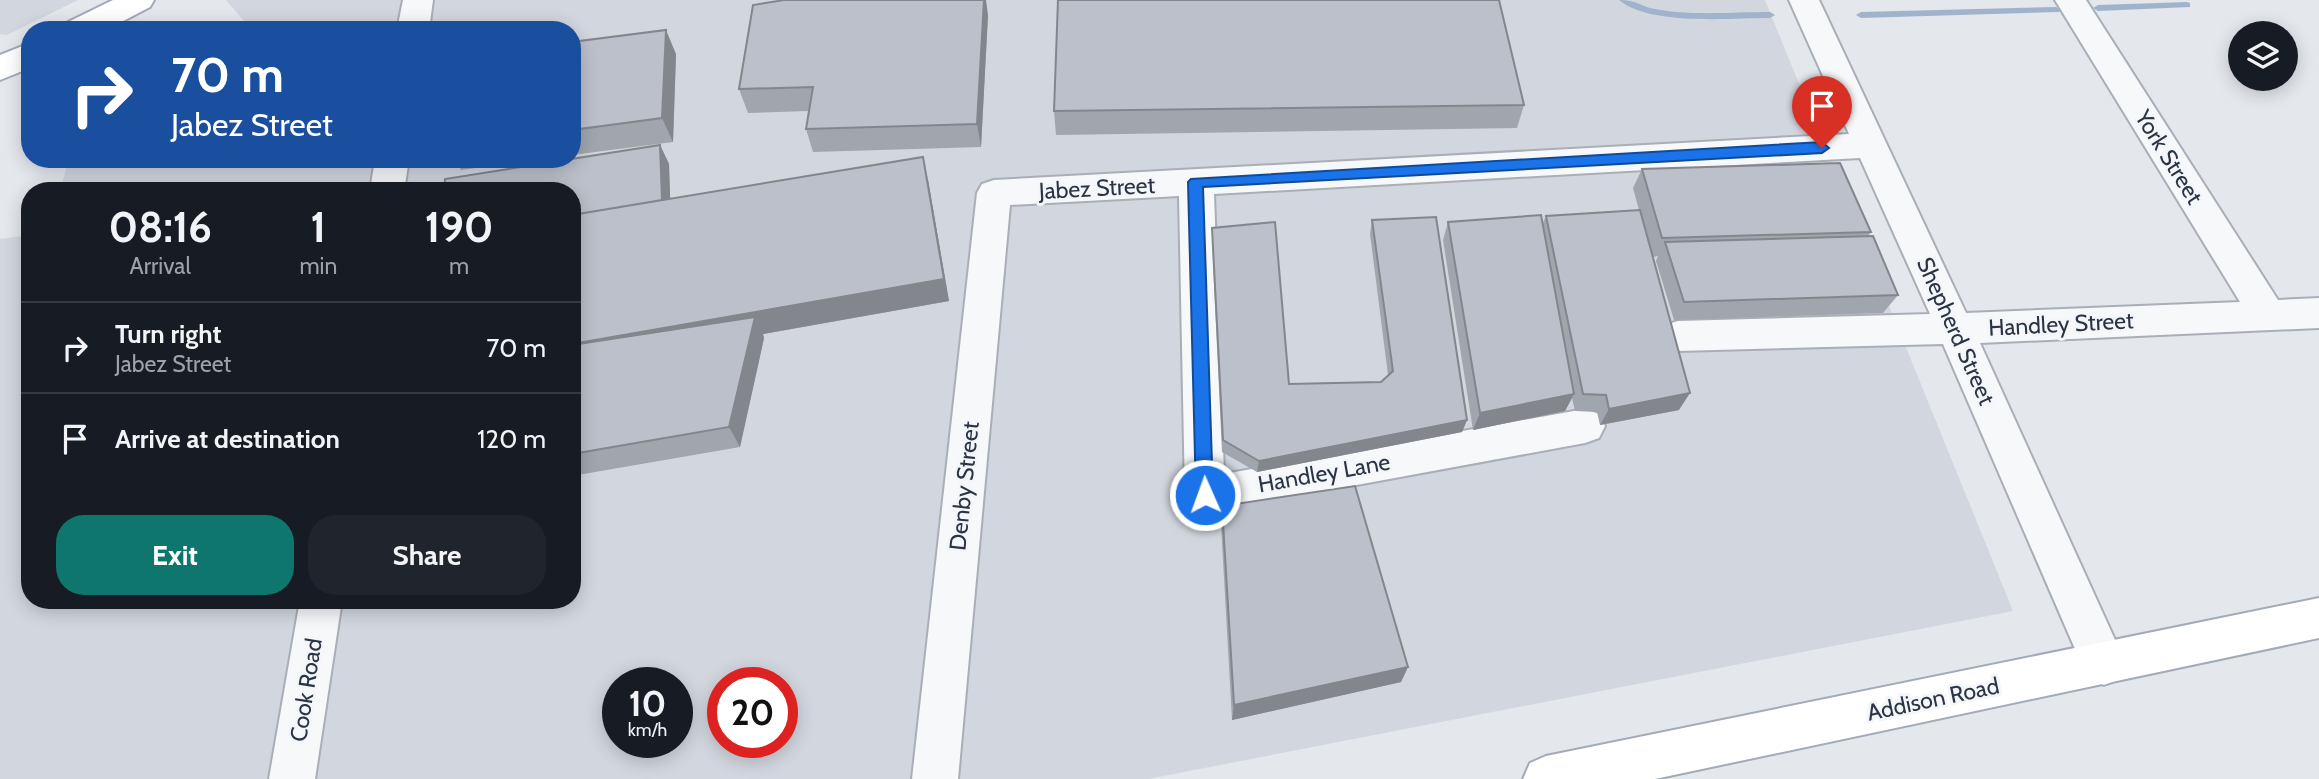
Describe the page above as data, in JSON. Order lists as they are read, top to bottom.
{
  "streets": {
    "main road": ["Addison Road"],
    "street": [
      "York Street",
      "Jabez Street",
      "Handley Street",
      "Shepherd Street",
      "Handley Lane",
      "Denby Street",
      "Cook Road"
    ]
  },
  "crossings": [
    ["York Street", "Handley Street"],
    ["Jabez Street", "Shepherd Street"],
    ["Jabez Street", "Handley Lane"],
    ["Jabez Street", "Denby Street"],
    ["Handley Street", "Shepherd Street"],
    ["Shepherd Street", "Addison Road"]
  ],
  "page": {
    "turn": ["70 m", "Jabez Street"],
    "eta": [
      "08:16",
      "Arrival",
      "1",
      "min",
      "190",
      "m"
    ],
    "list": [
      {
        "name": "Turn right",
        "note": "Jabez Street",
        "value": "70 m"
      },
      {
        "name": "Arrive at destination",
        "value": "120 m"
      }
    ],
    "buttons": ["Exit", "Share"],
    "speed": "10 km/h",
    "limit": "20"
  }
}
